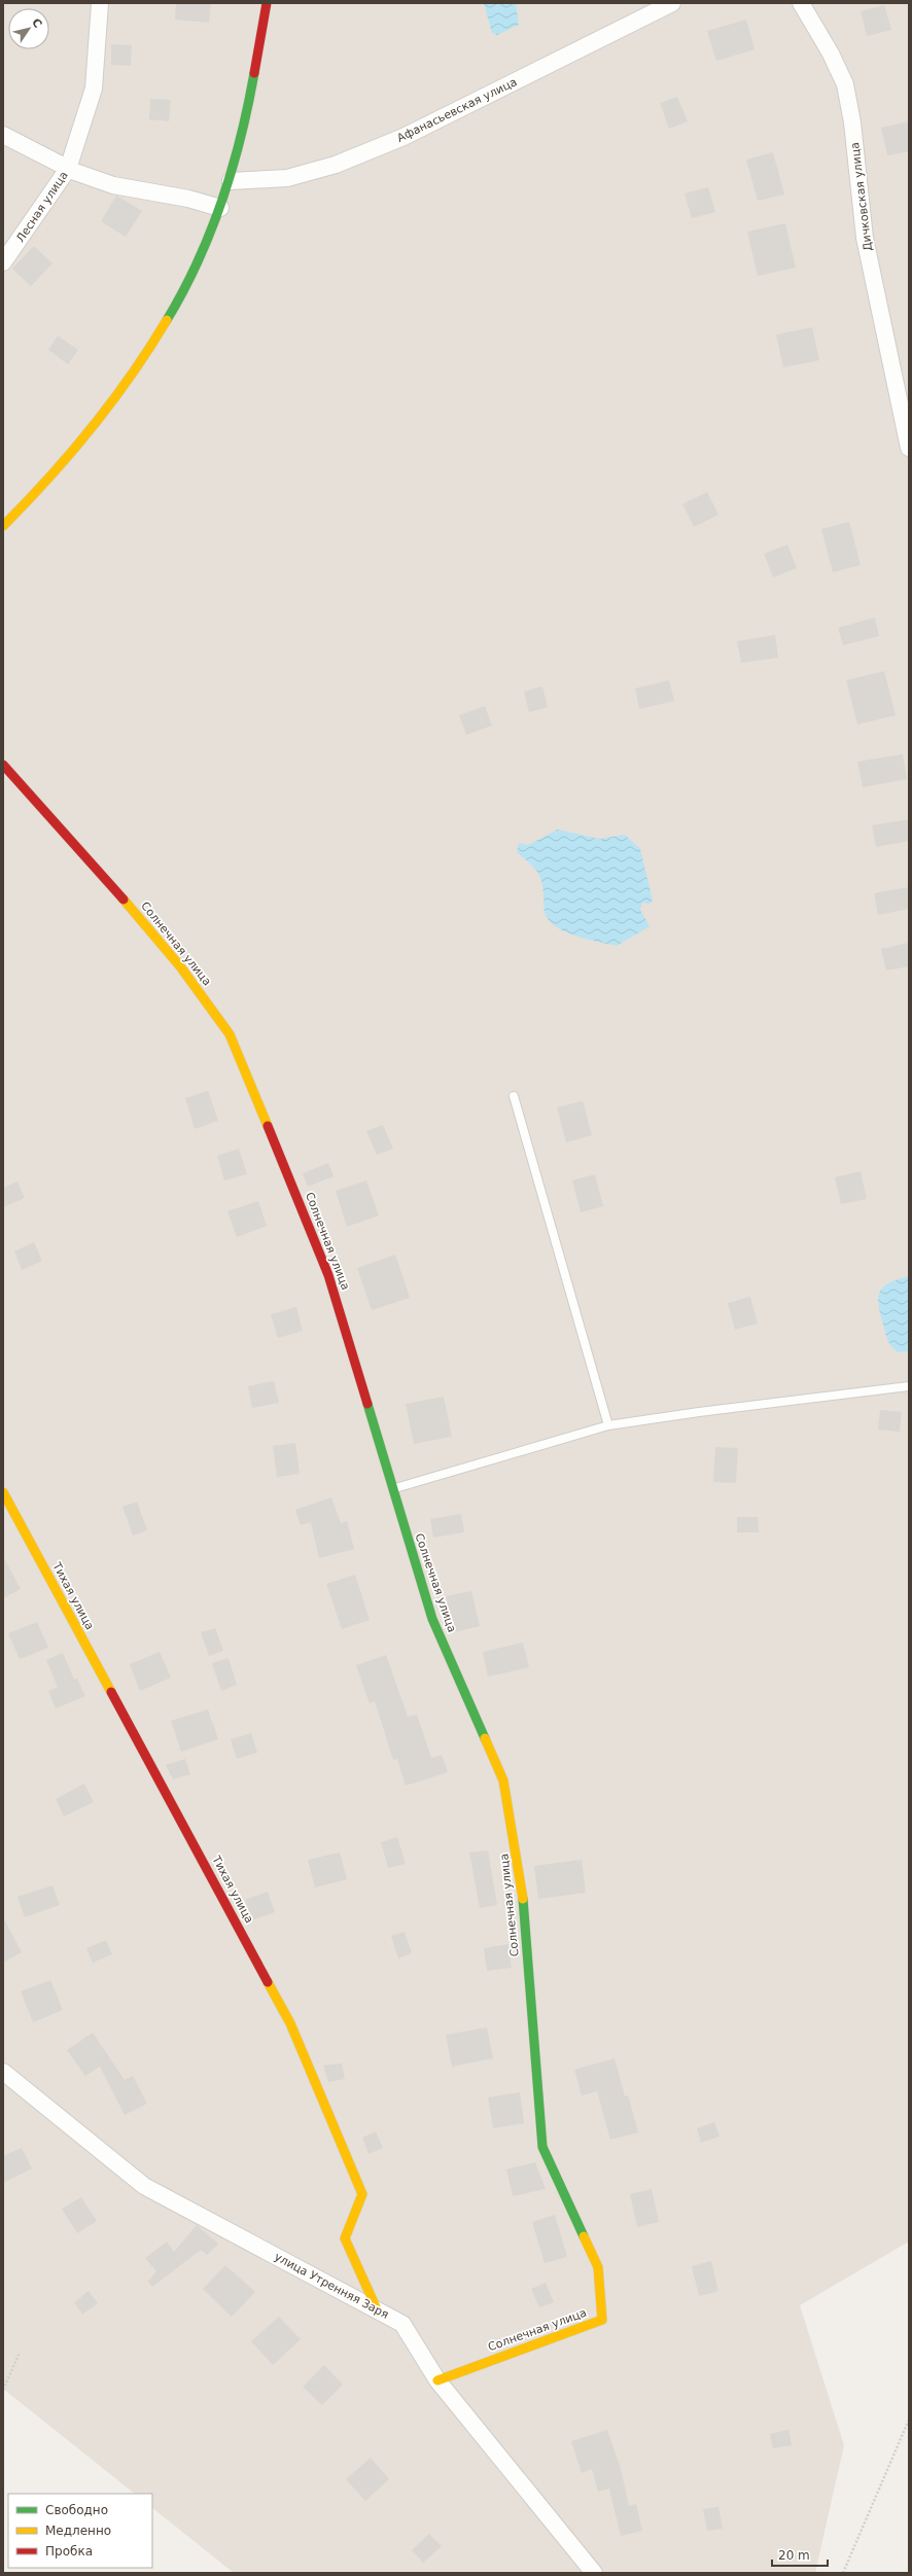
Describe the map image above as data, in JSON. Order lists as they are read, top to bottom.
{
  "streets": {
    "street": [
      "Афанасьевская улица",
      "Дичковская улица",
      "Лесная улица",
      "Солнечная улица",
      "Тихая улица",
      "улица Утренняя Заря"
    ]
  },
  "crossings": [
    ["Солнечная улица", "улица Утренняя Заря"],
    ["Тихая улица", "улица Утренняя Заря"]
  ],
  "legend": ["Свободно", "Медленно", "Пробка"],
  "scale_bar": "20 m",
  "north": "top right"
}
